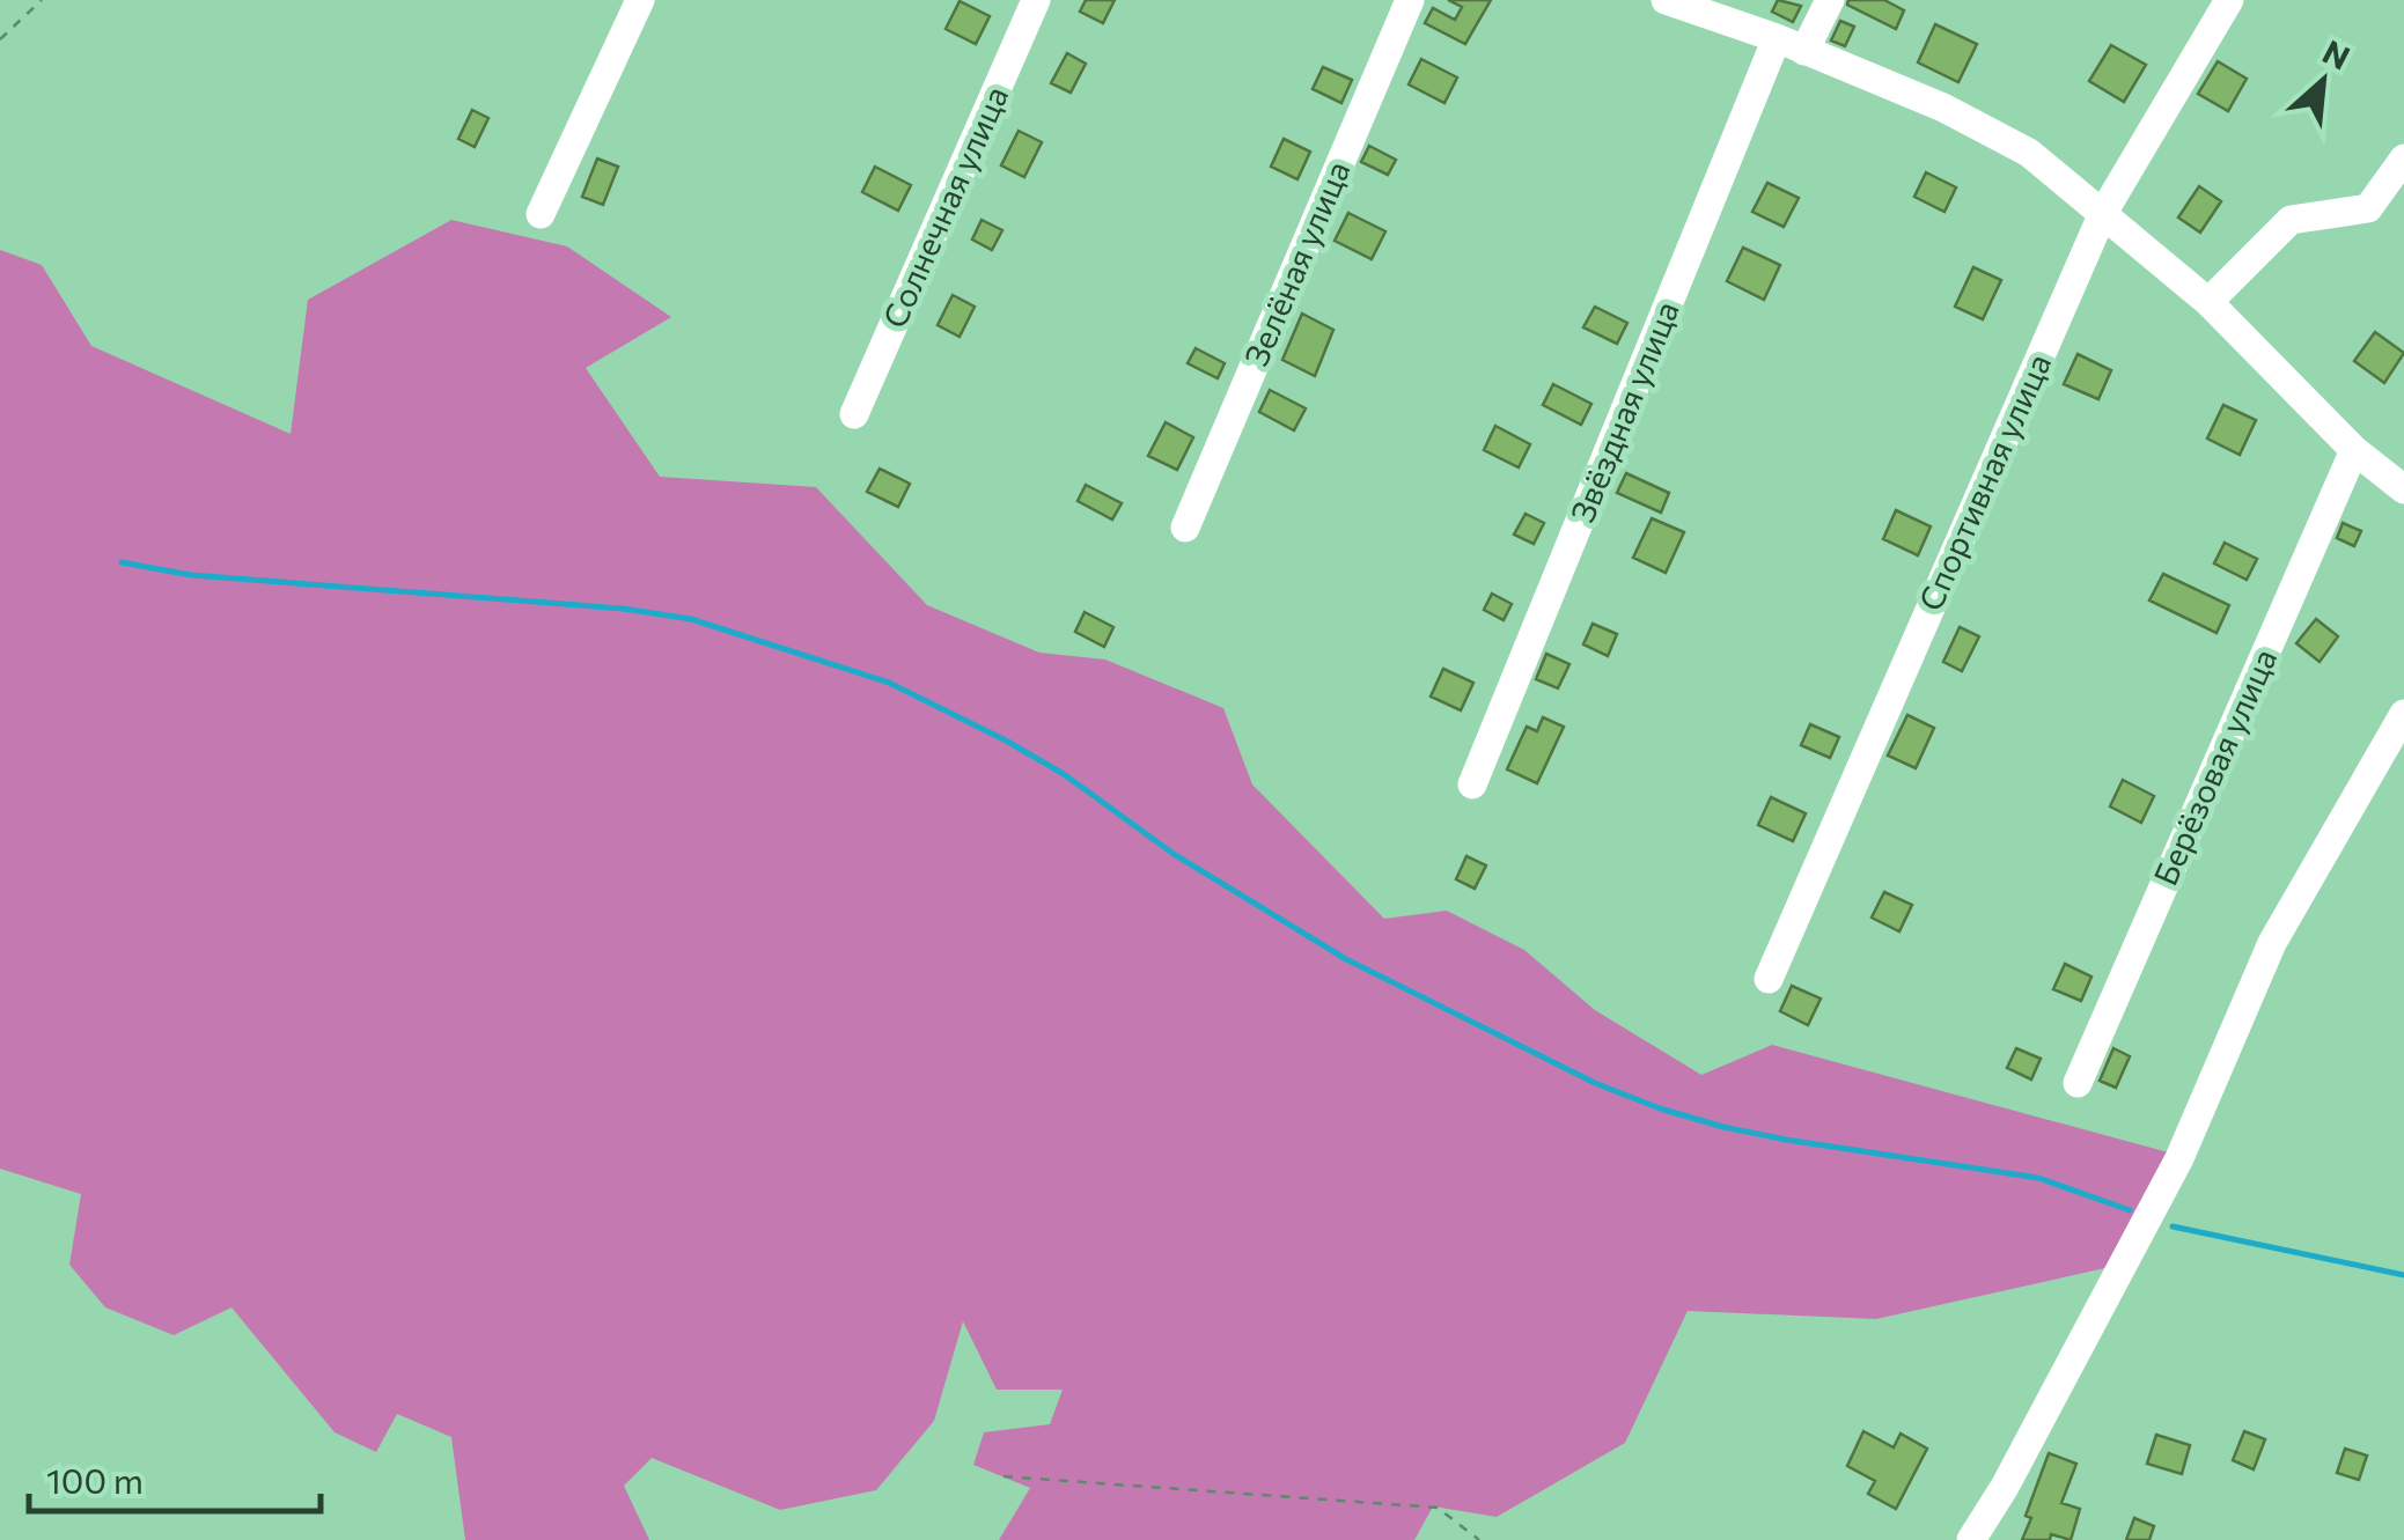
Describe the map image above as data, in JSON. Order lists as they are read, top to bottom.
{
  "streets": {
    "street": [
      "Солнечная улица",
      "Зелёная улица",
      "Звёздная улица",
      "Спортивная улица",
      "Берёзовая улица"
    ]
  },
  "scale_bar": "100 m",
  "north": "top right"
}
